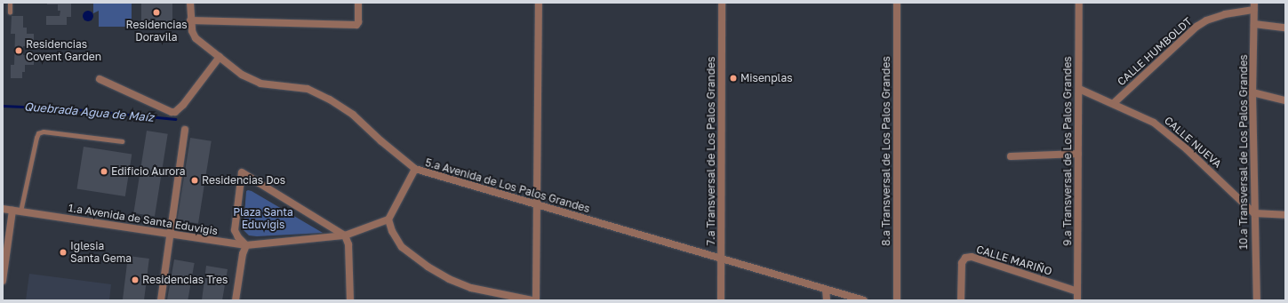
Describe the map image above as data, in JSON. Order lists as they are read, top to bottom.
{
  "streets": {
    "street": [
      "CALLE HUMBOLDT",
      "CALLE NUEVA",
      "7.ª Transversal de Los Palos Grandes",
      "8.ª Transversal de Los Palos Grandes",
      "9.ª Transversal de Los Palos Grandes",
      "10.ª Transversal de Los Palos Grandes",
      "5.ª Avenida de Los Palos Grandes",
      "1.ª Avenida de Santa Eduvigis",
      "CALLE MARIÑO"
    ]
  },
  "crossings": [
    ["CALLE HUMBOLDT", "CALLE NUEVA"],
    ["CALLE HUMBOLDT", "10.ª Transversal de Los Palos Grandes"],
    ["CALLE NUEVA", "9.ª Transversal de Los Palos Grandes"],
    ["CALLE NUEVA", "10.ª Transversal de Los Palos Grandes"],
    ["7.ª Transversal de Los Palos Grandes", "5.ª Avenida de Los Palos Grandes"],
    ["9.ª Transversal de Los Palos Grandes", "CALLE MARIÑO"]
  ],
  "water": ["Quebrada Agua de Maíz"],
  "parks": ["Plaza Santa Eduvigis"],
  "places": [
    "Residencias Doravila",
    "Residencias Covent Garden",
    "Misenplas",
    "Edificio Aurora",
    "Residencias Dos",
    "Iglesia Santa Gema",
    "Residencias Tres"
  ]
}
